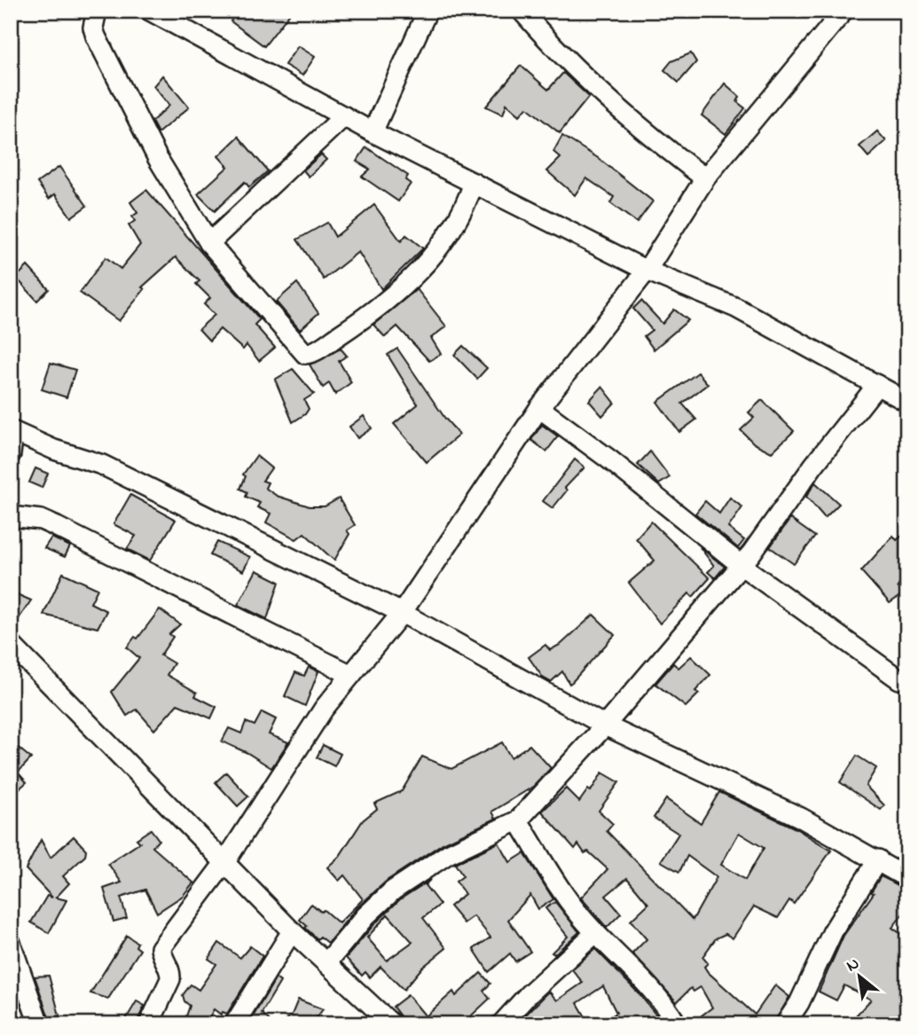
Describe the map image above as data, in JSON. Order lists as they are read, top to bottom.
{
  "north": "top left"
}
